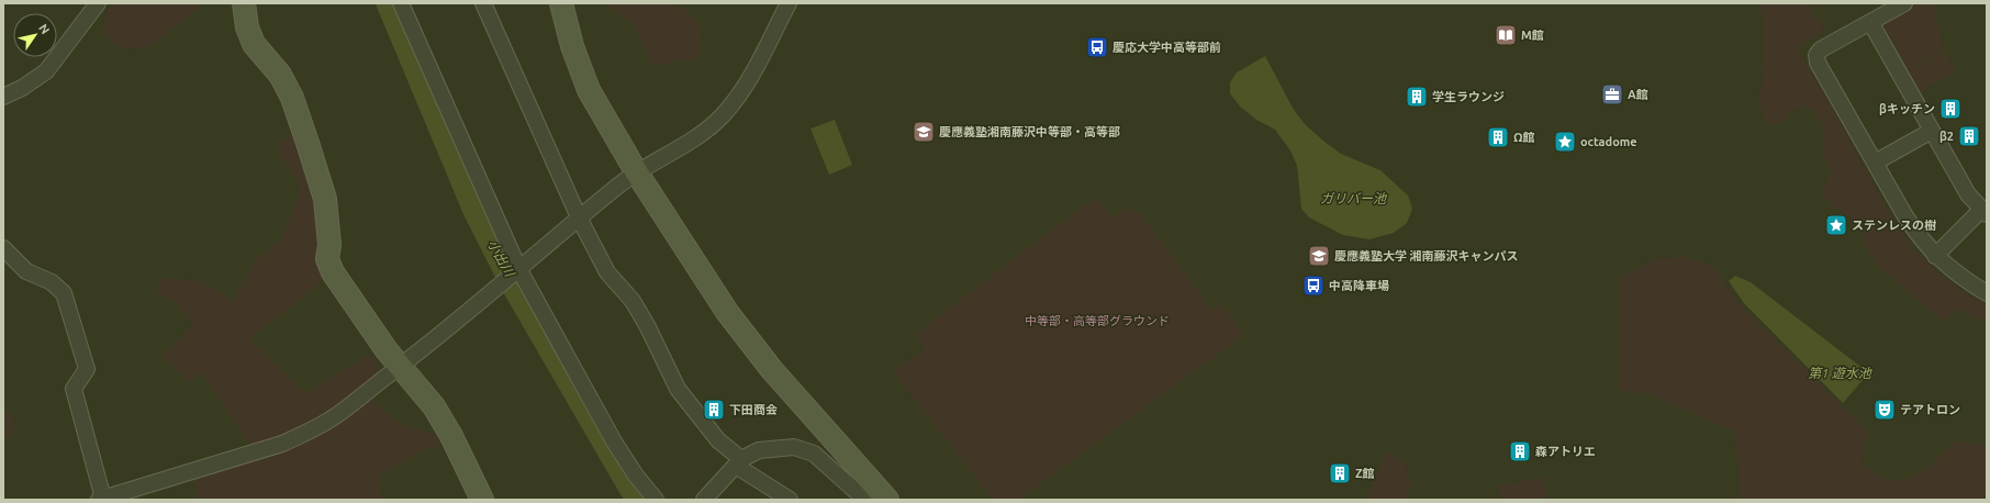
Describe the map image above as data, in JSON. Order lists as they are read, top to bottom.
{
  "water": ["ガリバー池", "小出川", "第1 遊水池"],
  "parks": ["中等部・高等部グラウンド"],
  "places": {
    "library": ["Μ館"],
    "bus stop": ["慶応大学中高等部前", "中高降車場"],
    "office": ["A館"],
    "building": [
      "学生ラウンジ",
      "βキッチン",
      "β2",
      "Ω館",
      "下田商会",
      "森アトリエ",
      "Ζ館"
    ],
    "school or university": ["慶應義塾湘南藤沢中等部・高等部", "慶應義塾大学 湘南藤沢キャンパス"],
    "place": ["octadome", "ステンレスの樹"],
    "theatre": ["テアトロン"]
  },
  "north": "top right"
}
